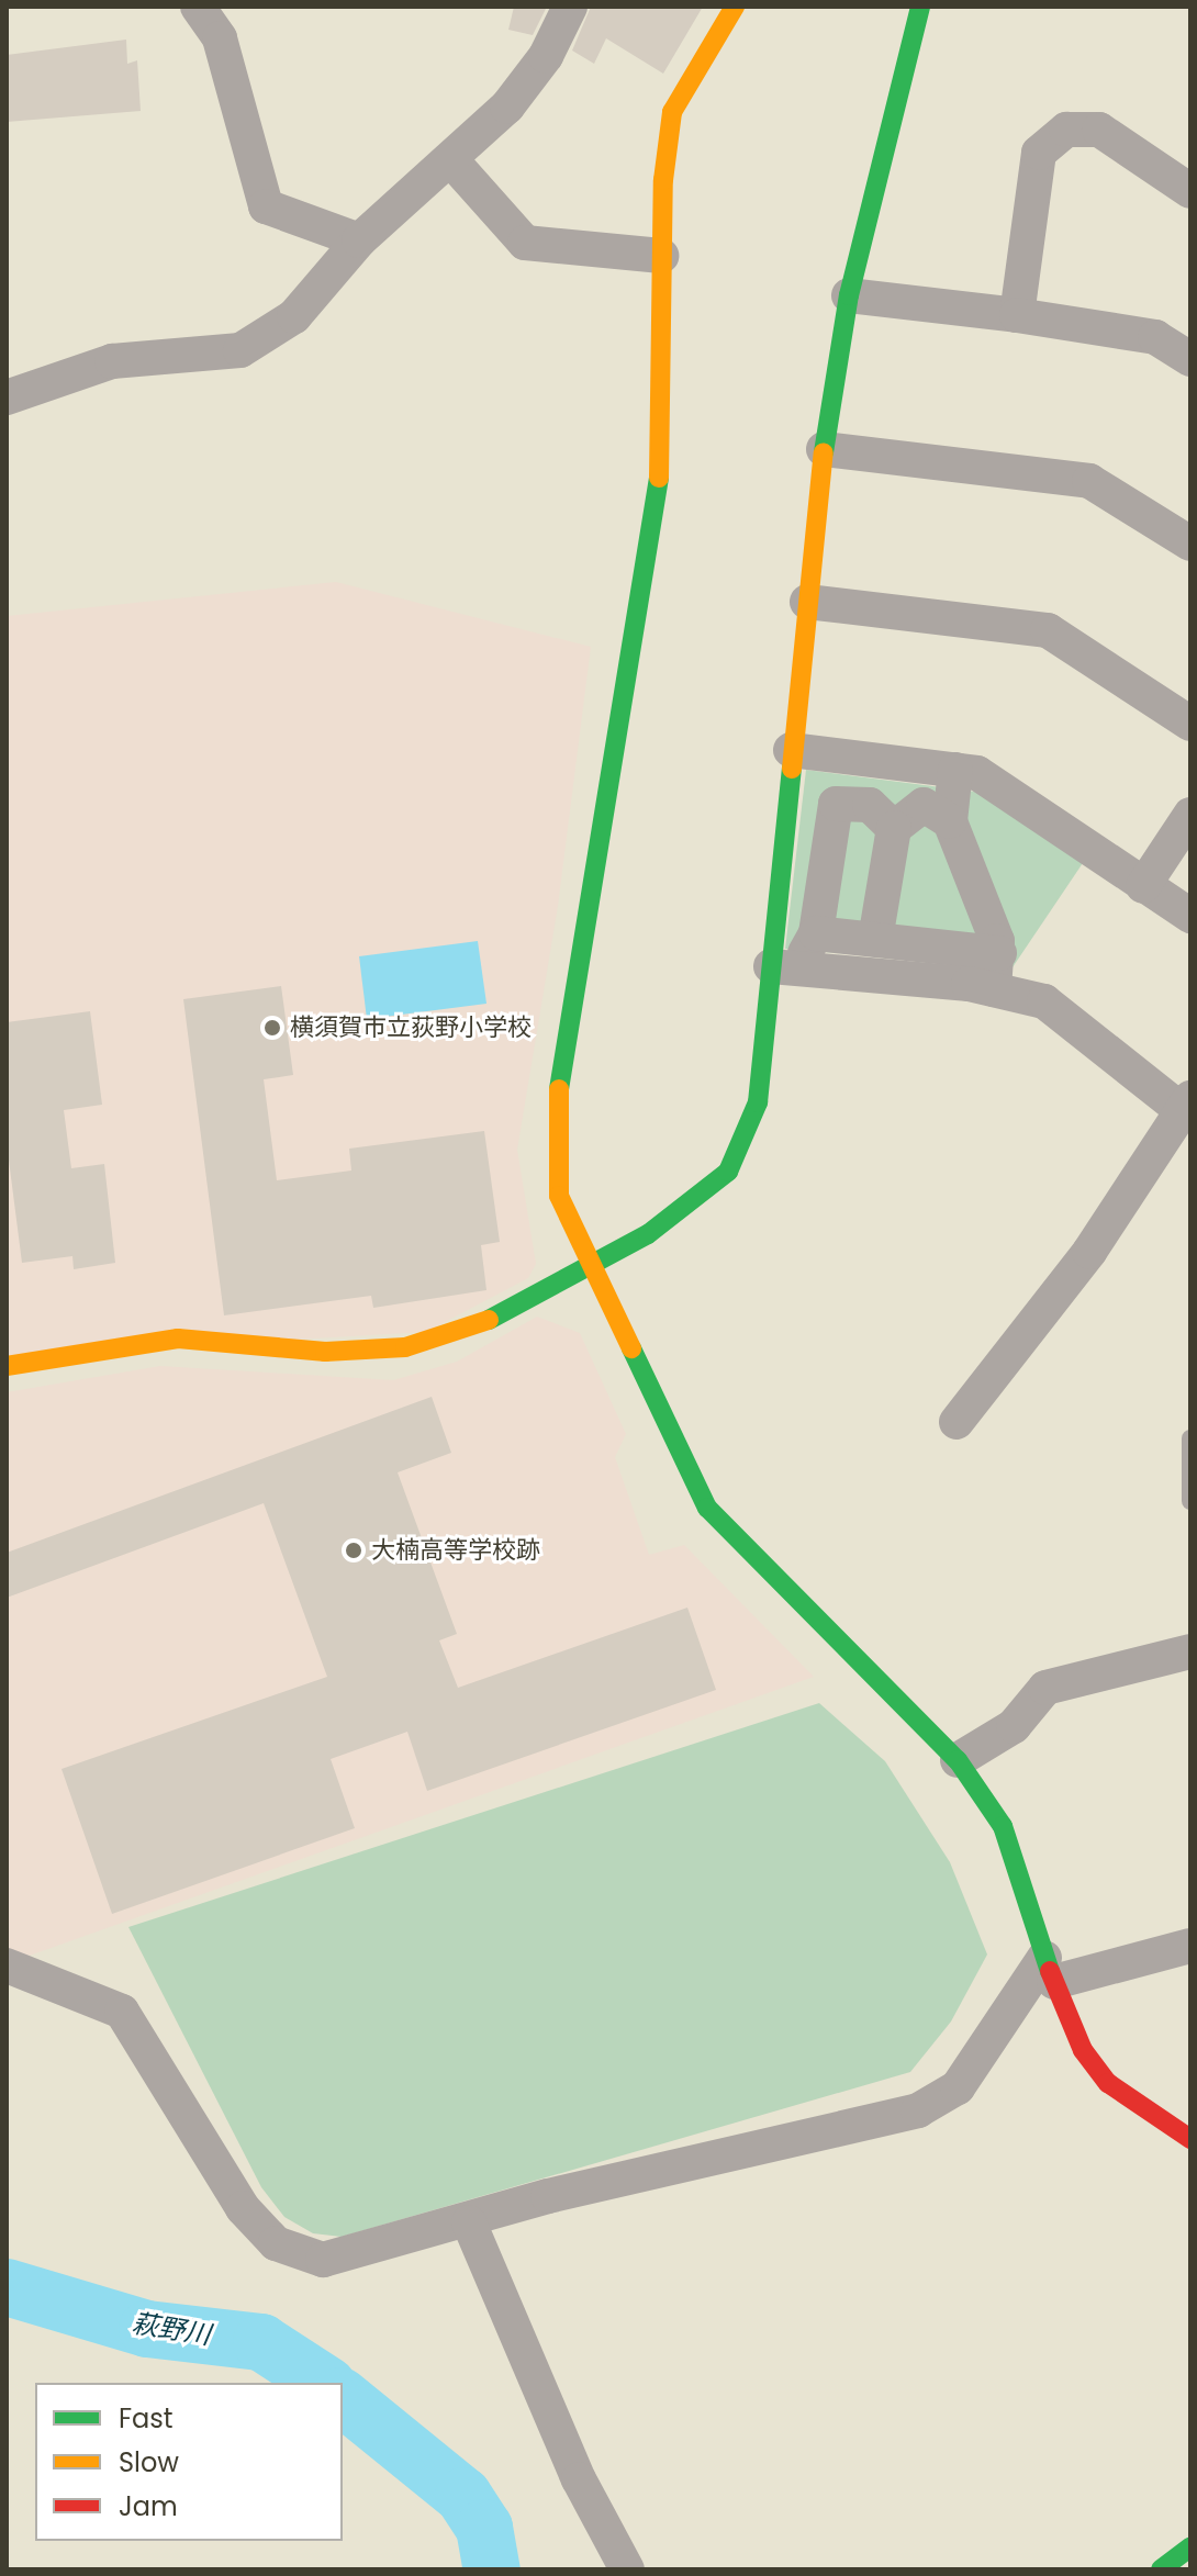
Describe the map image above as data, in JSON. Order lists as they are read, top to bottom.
{
  "water": ["萩野川"],
  "places": ["横須賀市立荻野小学校", "大楠高等学校跡"],
  "legend": ["Fast", "Slow", "Jam"]
}
